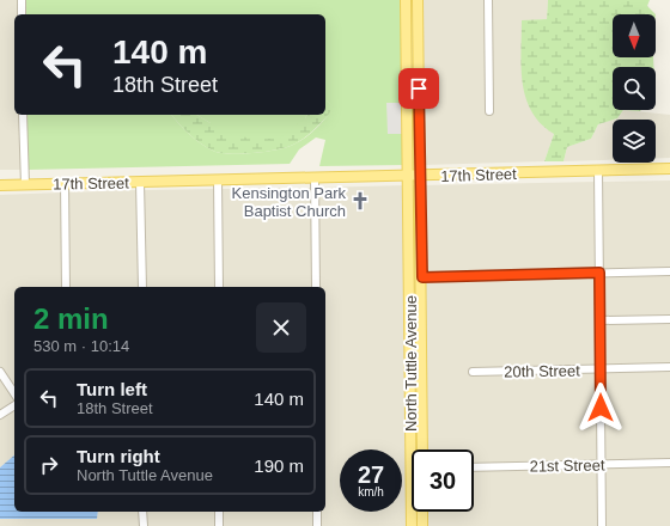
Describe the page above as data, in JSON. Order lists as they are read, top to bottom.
{
  "streets": {
    "main road": ["17th Street", "North Tuttle Avenue"],
    "street": ["20th Street", "21st Street"]
  },
  "crossings": [
    ["17th Street", "North Tuttle Avenue"]
  ],
  "places": {
    "church": ["Kensington Park Baptist Church"]
  },
  "north": "bottom",
  "page": {
    "turn": ["140 m", "18th Street"],
    "heading": ["2 min", "530 m · 10:14"],
    "list": [
      {
        "name": "Turn left",
        "note": "18th Street",
        "value": "140 m"
      },
      {
        "name": "Turn right",
        "note": "North Tuttle Avenue",
        "value": "190 m"
      }
    ],
    "speed": "27 km/h",
    "limit": "30"
  }
}
